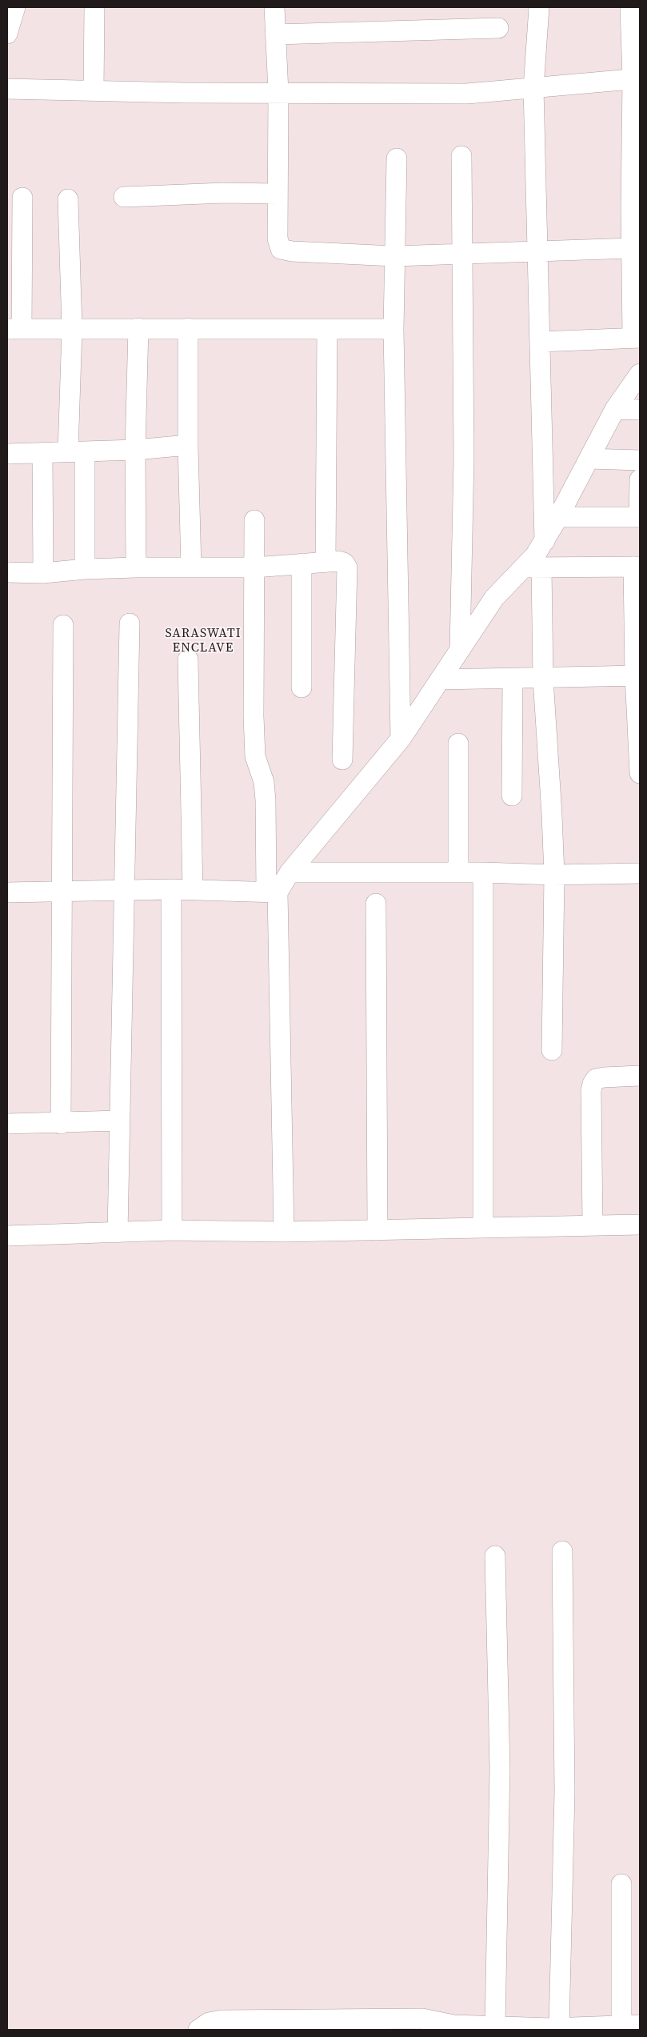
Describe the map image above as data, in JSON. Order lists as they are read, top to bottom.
{
  "districts": ["SARASWATI ENCLAVE"]
}
